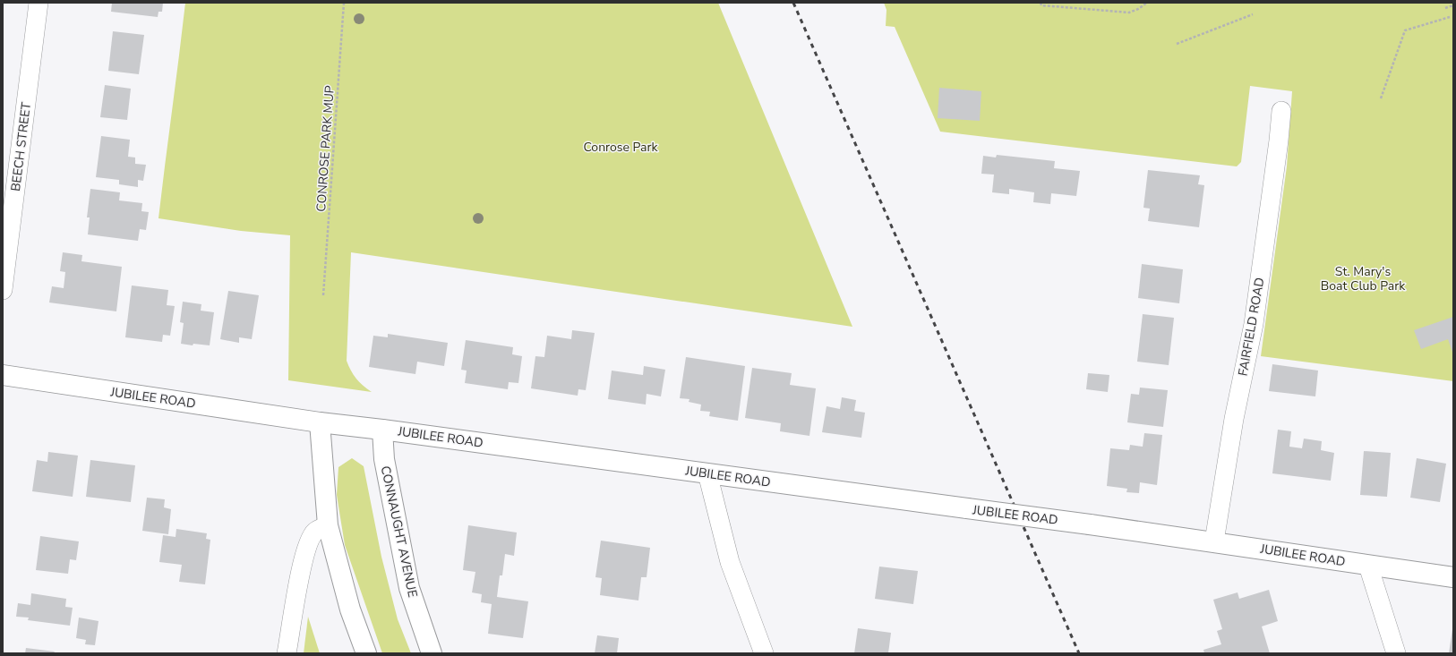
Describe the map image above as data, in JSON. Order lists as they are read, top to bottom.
{
  "streets": {
    "street": [
      "BEECH STREET",
      "FAIRFIELD ROAD",
      "JUBILEE ROAD",
      "CONNAUGHT AVENUE"
    ],
    "path": ["CONROSE PARK MUP"]
  },
  "crossings": [
    ["FAIRFIELD ROAD", "JUBILEE ROAD"],
    ["JUBILEE ROAD", "CONNAUGHT AVENUE"]
  ],
  "parks": ["Conrose Park", "St. Mary's Boat Club Park"]
}
